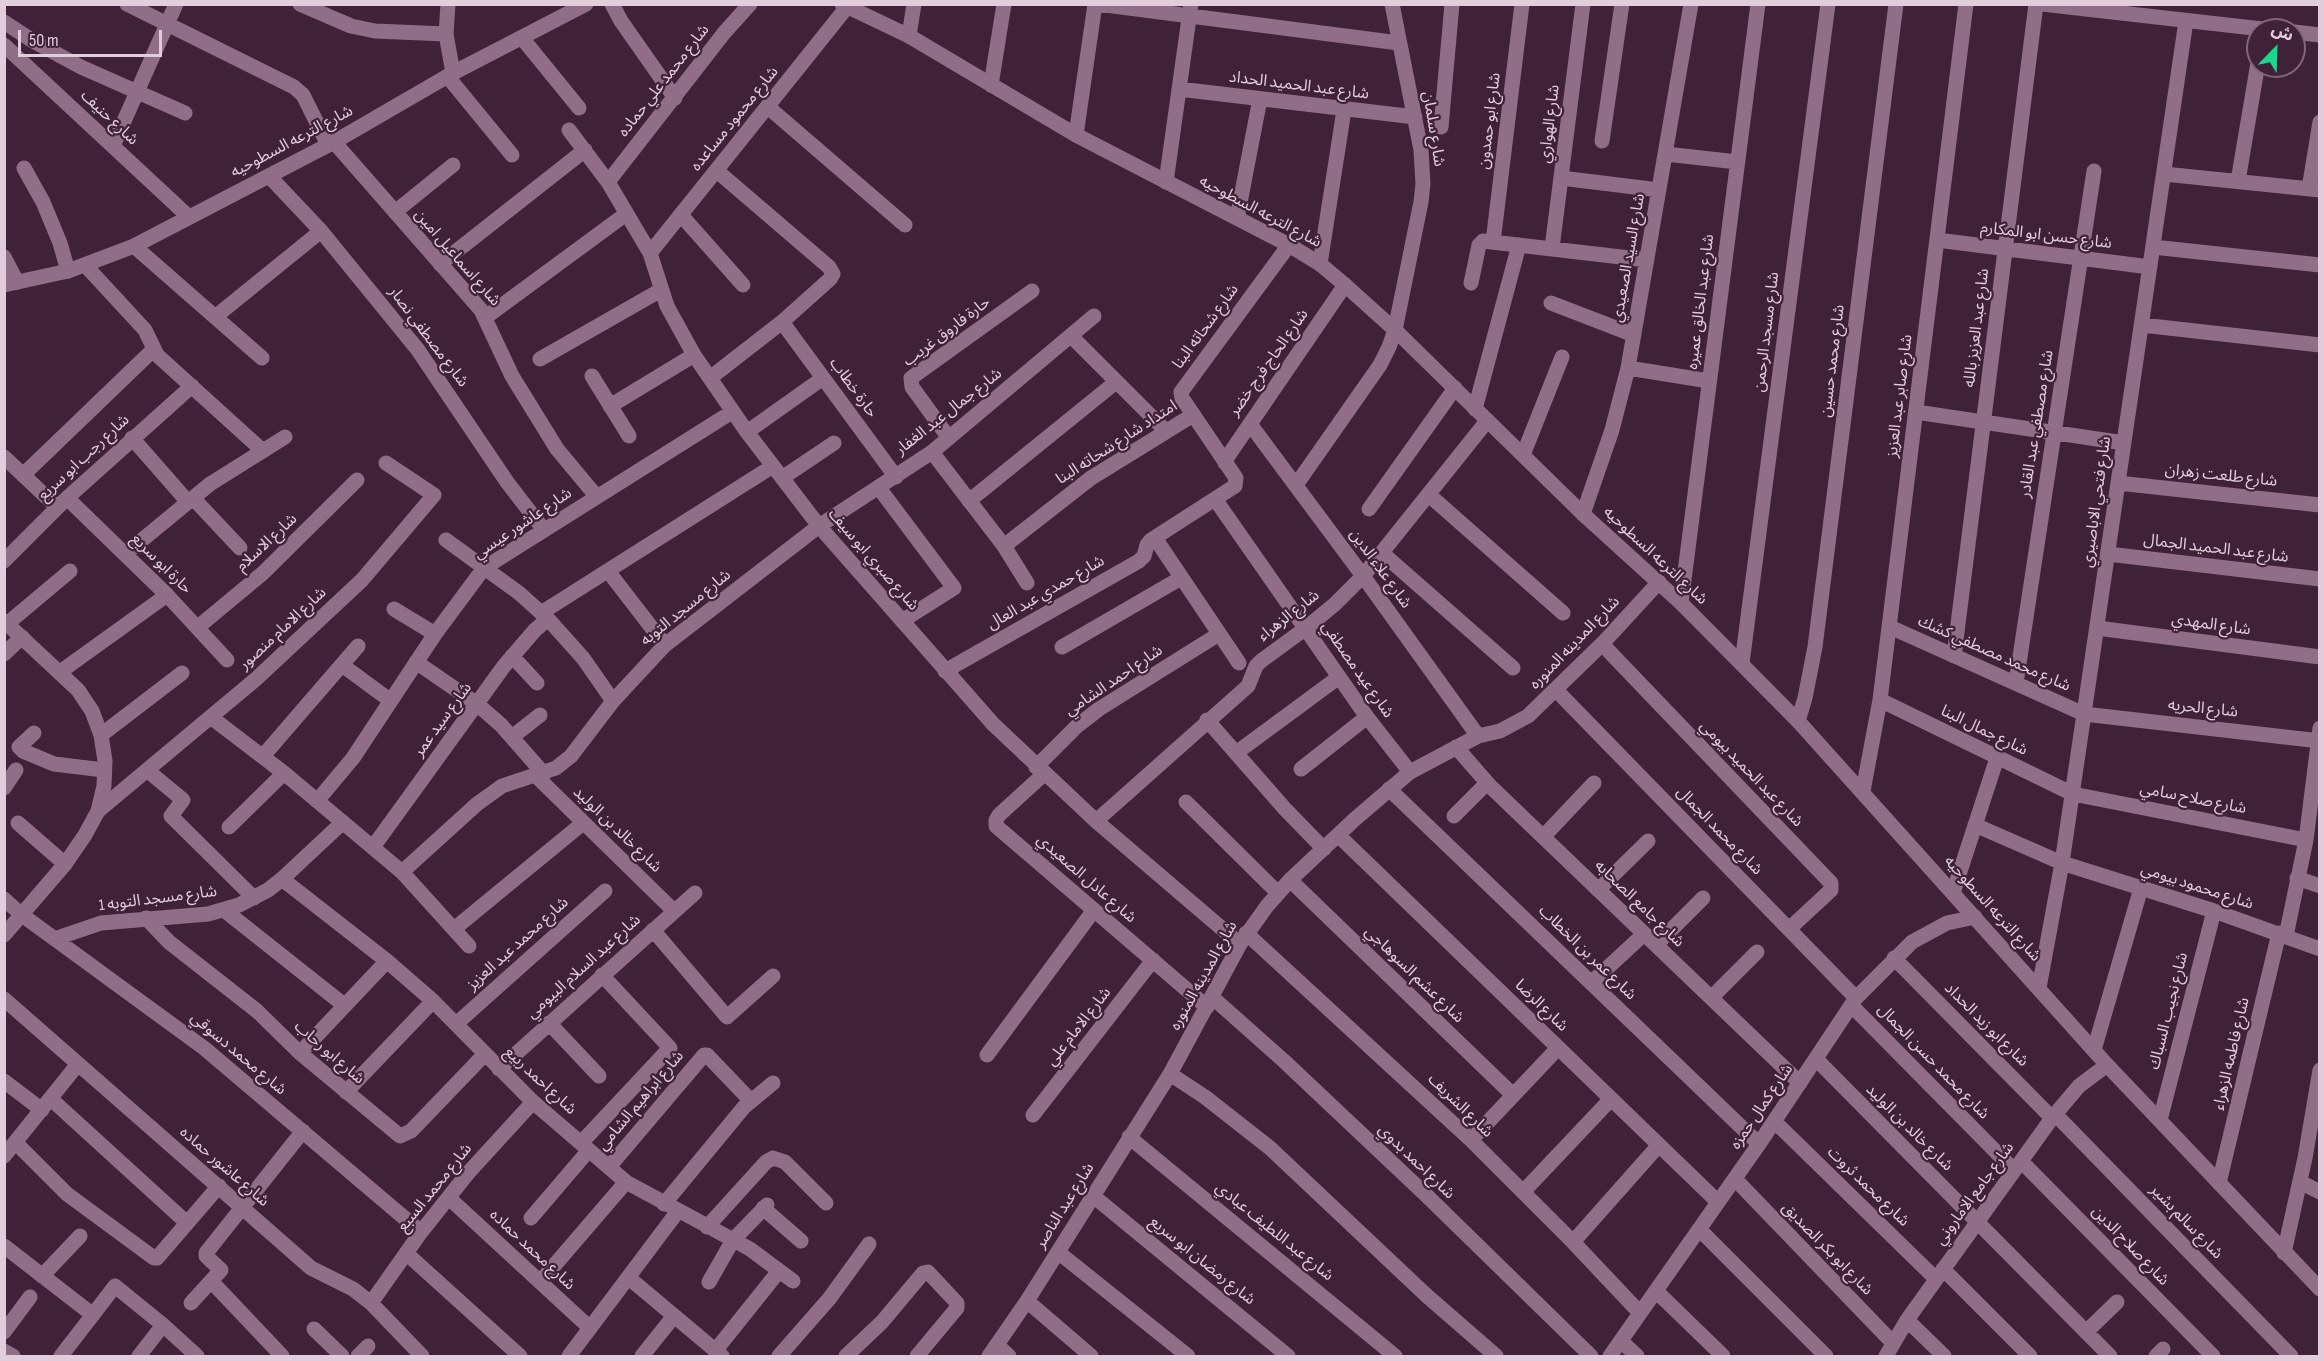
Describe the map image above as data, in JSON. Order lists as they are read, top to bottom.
{
  "streets": {
    "street": [
      "شارع محمد علي حماده",
      "شارع عبد الحميد الحداد",
      "شارع حنيف",
      "شارع محمود مساعده",
      "شارع ابو حمدون",
      "شارع الهواري",
      "شارع سلمان",
      "شارع الترعه السطوحيه",
      "شارع حسن ابو المكارم",
      "شارع اسماعيل امين",
      "شارع السيد الصعيدي",
      "شارع عبد الخالق عميره",
      "شارع شحاته البنا",
      "شارع عبد العزيز بالله",
      "حارة فاروق غريب",
      "شارع مسجد الرحمن",
      "شارع مصطفي نصار",
      "شارع محمد حسين",
      "شارع الحاج فرج خضر",
      "حارة خطاب",
      "شارع صابر عبد العزيز",
      "شارع جمال عبد الغفار",
      "شارع مصطفي عبد القادر",
      "امتداد شارع شحاته البنا",
      "شارع رجب ابو سريع",
      "شارع طلعت زهران",
      "شارع فتحي الاباصيري",
      "شارع عاشور عيسي",
      "شارع الاسلام",
      "شارع عبد الحميد الجمال",
      "شارع صبري ابو سيف",
      "حارة ابو سريع",
      "شارع علاء الدين",
      "شارع حمدي عبد العال",
      "شارع مسجد التوبه",
      "شارع الزهراء",
      "شارع المهدي",
      "شارع الامام منصور",
      "شارع المدينه المنوره",
      "شارع محمد مصطفي كشك",
      "شارع عيد مصطفي",
      "شارع احمد الشامي",
      "شارع الحريه",
      "شارع سيد عمر",
      "شارع جمال البنا",
      "شارع عبد الحميد بيومي",
      "شارع صلاح سامي",
      "شارع خالد بن الوليد",
      "شارع محمد الجمال",
      "شارع عادل الصعيدي",
      "شارع محمود بيومي",
      "شارع مسجد التوبه 1",
      "شارع جامع الصحابه",
      "شارع محمد عبد العزيز",
      "شارع عمر بن الخطاب",
      "شارع عبد السلام البيومي",
      "شارع عشم السوهاجي",
      "شارع الرضا",
      "شارع نجيب السباك",
      "شارع ابو زيد الحداد",
      "شارع الامام علي",
      "شارع ابو رحاب",
      "شارع محمد دسوقي",
      "شارع فاطمه الزهراء",
      "شارع محمد حسن الجمال",
      "شارع احمد ربيع",
      "شارع ابراهيم الشامي",
      "شارع الشريف",
      "شارع كمال حمزه",
      "شارع احمد بدوي",
      "شارع عاشور حماده",
      "شارع محمد ثروت",
      "شارع محمد السبع",
      "شارع جامع الاماروني",
      "شارع عبد الناصر",
      "شارع سالم بشير",
      "شارع عبد اللطيف عبادي",
      "شارع صلاح الدين",
      "شارع ابو بكر الصديق",
      "شارع محمد حماده",
      "شارع رمضان ابو سريع"
    ]
  },
  "crossings": [
    ["شارع محمد علي حماده", "شارع صبري ابو سيف"],
    ["شارع عبد الحميد الحداد", "شارع سلمان"],
    ["شارع حنيف", "شارع الترعه السطوحيه"],
    ["شارع محمود مساعده", "شارع الترعه السطوحيه"],
    ["شارع محمود مساعده", "شارع صبري ابو سيف"],
    ["شارع سلمان", "شارع الترعه السطوحيه"],
    ["شارع الترعه السطوحيه", "شارع اسماعيل امين"],
    ["شارع الترعه السطوحيه", "شارع السيد الصعيدي"],
    ["شارع الترعه السطوحيه", "شارع عبد الخالق عميره"],
    ["شارع الترعه السطوحيه", "شارع شحاته البنا"],
    ["شارع الترعه السطوحيه", "شارع مسجد الرحمن"],
    ["شارع الترعه السطوحيه", "شارع مصطفي نصار"],
    ["شارع الترعه السطوحيه", "شارع محمد حسين"],
    ["شارع الترعه السطوحيه", "شارع الحاج فرج خضر"],
    ["شارع الترعه السطوحيه", "شارع صابر عبد العزيز"],
    ["شارع الترعه السطوحيه", "شارع فتحي الاباصيري"],
    ["شارع الترعه السطوحيه", "شارع الزهراء"],
    ["شارع الترعه السطوحيه", "شارع المدينه المنوره"],
    ["شارع الترعه السطوحيه", "شارع نجيب السباك"],
    ["شارع الترعه السطوحيه", "شارع فاطمه الزهراء"],
    ["شارع الترعه السطوحيه", "شارع كمال حمزه"],
    ["شارع الترعه السطوحيه", "شارع جامع الاماروني"],
    ["شارع حسن ابو المكارم", "شارع عبد العزيز بالله"],
    ["شارع حسن ابو المكارم", "شارع صابر عبد العزيز"],
    ["شارع حسن ابو المكارم", "شارع مصطفي عبد القادر"],
    ["شارع حسن ابو المكارم", "شارع فتحي الاباصيري"],
    ["شارع اسماعيل امين", "شارع عاشور عيسي"],
    ["شارع شحاته البنا", "شارع الحاج فرج خضر"],
    ["شارع شحاته البنا", "امتداد شارع شحاته البنا"],
    ["شارع شحاته البنا", "شارع عيد مصطفي"],
    ["شارع عبد العزيز بالله", "شارع محمد مصطفي كشك"],
    ["حارة فاروق غريب", "شارع جمال عبد الغفار"],
    ["شارع مصطفي نصار", "شارع عاشور عيسي"],
    ["شارع الحاج فرج خضر", "شارع علاء الدين"],
    ["حارة خطاب", "شارع جمال عبد الغفار"],
    ["شارع صابر عبد العزيز", "شارع محمد مصطفي كشك"],
    ["شارع صابر عبد العزيز", "شارع جمال البنا"],
    ["شارع جمال عبد الغفار", "شارع صبري ابو سيف"],
    ["شارع جمال عبد الغفار", "شارع مسجد التوبه"],
    ["شارع مصطفي عبد القادر", "شارع محمد مصطفي كشك"],
    ["شارع رجب ابو سريع", "حارة ابو سريع"],
    ["شارع طلعت زهران", "شارع فتحي الاباصيري"],
    ["شارع فتحي الاباصيري", "شارع عبد الحميد الجمال"],
    ["شارع فتحي الاباصيري", "شارع المهدي"],
    ["شارع فتحي الاباصيري", "شارع محمد مصطفي كشك"],
    ["شارع فتحي الاباصيري", "شارع الحريه"],
    ["شارع فتحي الاباصيري", "شارع جمال البنا"],
    ["شارع فتحي الاباصيري", "شارع صلاح سامي"],
    ["شارع فتحي الاباصيري", "شارع محمود بيومي"],
    ["شارع عاشور عيسي", "شارع صبري ابو سيف"],
    ["شارع عاشور عيسي", "شارع خالد بن الوليد"],
    ["شارع الاسلام", "حارة ابو سريع"],
    ["شارع صبري ابو سيف", "شارع حمدي عبد العال"],
    ["شارع صبري ابو سيف", "شارع مسجد التوبه"],
    ["شارع صبري ابو سيف", "شارع الزهراء"],
    ["شارع صبري ابو سيف", "شارع المدينه المنوره"],
    ["شارع صبري ابو سيف", "شارع احمد الشامي"],
    ["شارع صبري ابو سيف", "شارع سيد عمر"],
    ["شارع صبري ابو سيف", "شارع عادل الصعيدي"],
    ["شارع صبري ابو سيف", "شارع الشريف"],
    ["شارع علاء الدين", "شارع الزهراء"],
    ["شارع علاء الدين", "شارع المدينه المنوره"],
    ["شارع مسجد التوبه", "شارع خالد بن الوليد"],
    ["شارع الزهراء", "شارع عيد مصطفي"],
    ["شارع المدينه المنوره", "شارع عيد مصطفي"],
    ["شارع المدينه المنوره", "شارع عبد الحميد بيومي"],
    ["شارع المدينه المنوره", "شارع محمد الجمال"],
    ["شارع المدينه المنوره", "شارع عادل الصعيدي"],
    ["شارع المدينه المنوره", "شارع جامع الصحابه"],
    ["شارع المدينه المنوره", "شارع عمر بن الخطاب"],
    ["شارع المدينه المنوره", "شارع عشم السوهاجي"],
    ["شارع المدينه المنوره", "شارع الرضا"],
    ["شارع المدينه المنوره", "شارع الشريف"],
    ["شارع المدينه المنوره", "شارع احمد بدوي"],
    ["شارع المدينه المنوره", "شارع عبد الناصر"],
    ["شارع محمد مصطفي كشك", "شارع الحريه"],
    ["شارع احمد الشامي", "شارع عادل الصعيدي"],
    ["شارع الحريه", "شارع فاطمه الزهراء"],
    ["شارع سيد عمر", "شارع خالد بن الوليد"],
    ["شارع جمال البنا", "شارع صلاح سامي"],
    ["شارع عبد الحميد بيومي", "شارع محمد الجمال"],
    ["شارع صلاح سامي", "شارع فاطمه الزهراء"],
    ["شارع خالد بن الوليد", "شارع عبد السلام البيومي"],
    ["شارع خالد بن الوليد", "شارع كمال حمزه"],
    ["شارع خالد بن الوليد", "شارع جامع الاماروني"],
    ["شارع محمد الجمال", "شارع محمد حسن الجمال"],
    ["شارع محمد الجمال", "شارع كمال حمزه"],
    ["شارع عادل الصعيدي", "شارع الامام علي"],
    ["شارع عادل الصعيدي", "شارع احمد بدوي"],
    ["شارع محمود بيومي", "شارع نجيب السباك"],
    ["شارع محمود بيومي", "شارع فاطمه الزهراء"],
    ["شارع مسجد التوبه 1", "شارع ابو رحاب"],
    ["شارع مسجد التوبه 1", "شارع محمد دسوقي"],
    ["شارع مسجد التوبه 1", "شارع احمد ربيع"],
    ["شارع جامع الصحابه", "شارع كمال حمزه"],
    ["شارع محمد عبد العزيز", "شارع احمد ربيع"],
    ["شارع عمر بن الخطاب", "شارع كمال حمزه"],
    ["شارع عبد السلام البيومي", "شارع احمد ربيع"],
    ["شارع الرضا", "شارع كمال حمزه"],
    ["شارع ابو زيد الحداد", "شارع كمال حمزه"],
    ["شارع ابو زيد الحداد", "شارع جامع الاماروني"],
    ["شارع ابو زيد الحداد", "شارع سالم بشير"],
    ["شارع ابو رحاب", "شارع احمد ربيع"],
    ["شارع محمد دسوقي", "شارع محمد السبع"],
    ["شارع محمد حسن الجمال", "شارع كمال حمزه"],
    ["شارع محمد حسن الجمال", "شارع جامع الاماروني"],
    ["شارع محمد حسن الجمال", "شارع صلاح الدين"],
    ["شارع احمد ربيع", "شارع ابراهيم الشامي"],
    ["شارع احمد ربيع", "شارع محمد السبع"],
    ["شارع الشريف", "شارع كمال حمزه"],
    ["شارع كمال حمزه", "شارع محمد ثروت"],
    ["شارع كمال حمزه", "شارع ابو بكر الصديق"],
    ["شارع عاشور حماده", "شارع محمد السبع"],
    ["شارع محمد ثروت", "شارع جامع الاماروني"],
    ["شارع محمد السبع", "شارع محمد حماده"],
    ["شارع جامع الاماروني", "شارع سالم بشير"],
    ["شارع جامع الاماروني", "شارع صلاح الدين"],
    ["شارع جامع الاماروني", "شارع ابو بكر الصديق"],
    ["شارع عبد الناصر", "شارع عبد اللطيف عبادي"],
    ["شارع عبد الناصر", "شارع رمضان ابو سريع"]
  ],
  "scale_bar": "50 m",
  "north": "top right"
}
